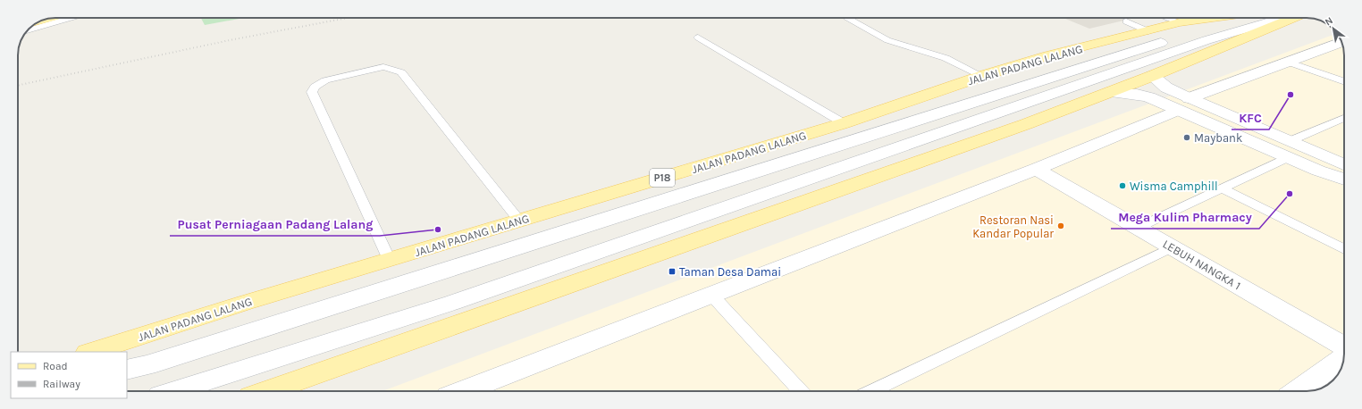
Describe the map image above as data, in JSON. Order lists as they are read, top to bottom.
{
  "streets": {
    "main road": ["JALAN PADANG LALANG", "P18"],
    "street": ["LEBUH NANGKA 1"]
  },
  "places": {
    "other": [
      "KFC",
      "Maybank",
      "Wisma Camphill",
      "Mega Kulim Pharmacy",
      "Restoran Nasi Kandar Popular",
      "Pusat Perniagaan Padang Lalang"
    ],
    "transit": ["Taman Desa Damai"]
  },
  "legend": ["Road", "Railway"],
  "north": "top left"
}
